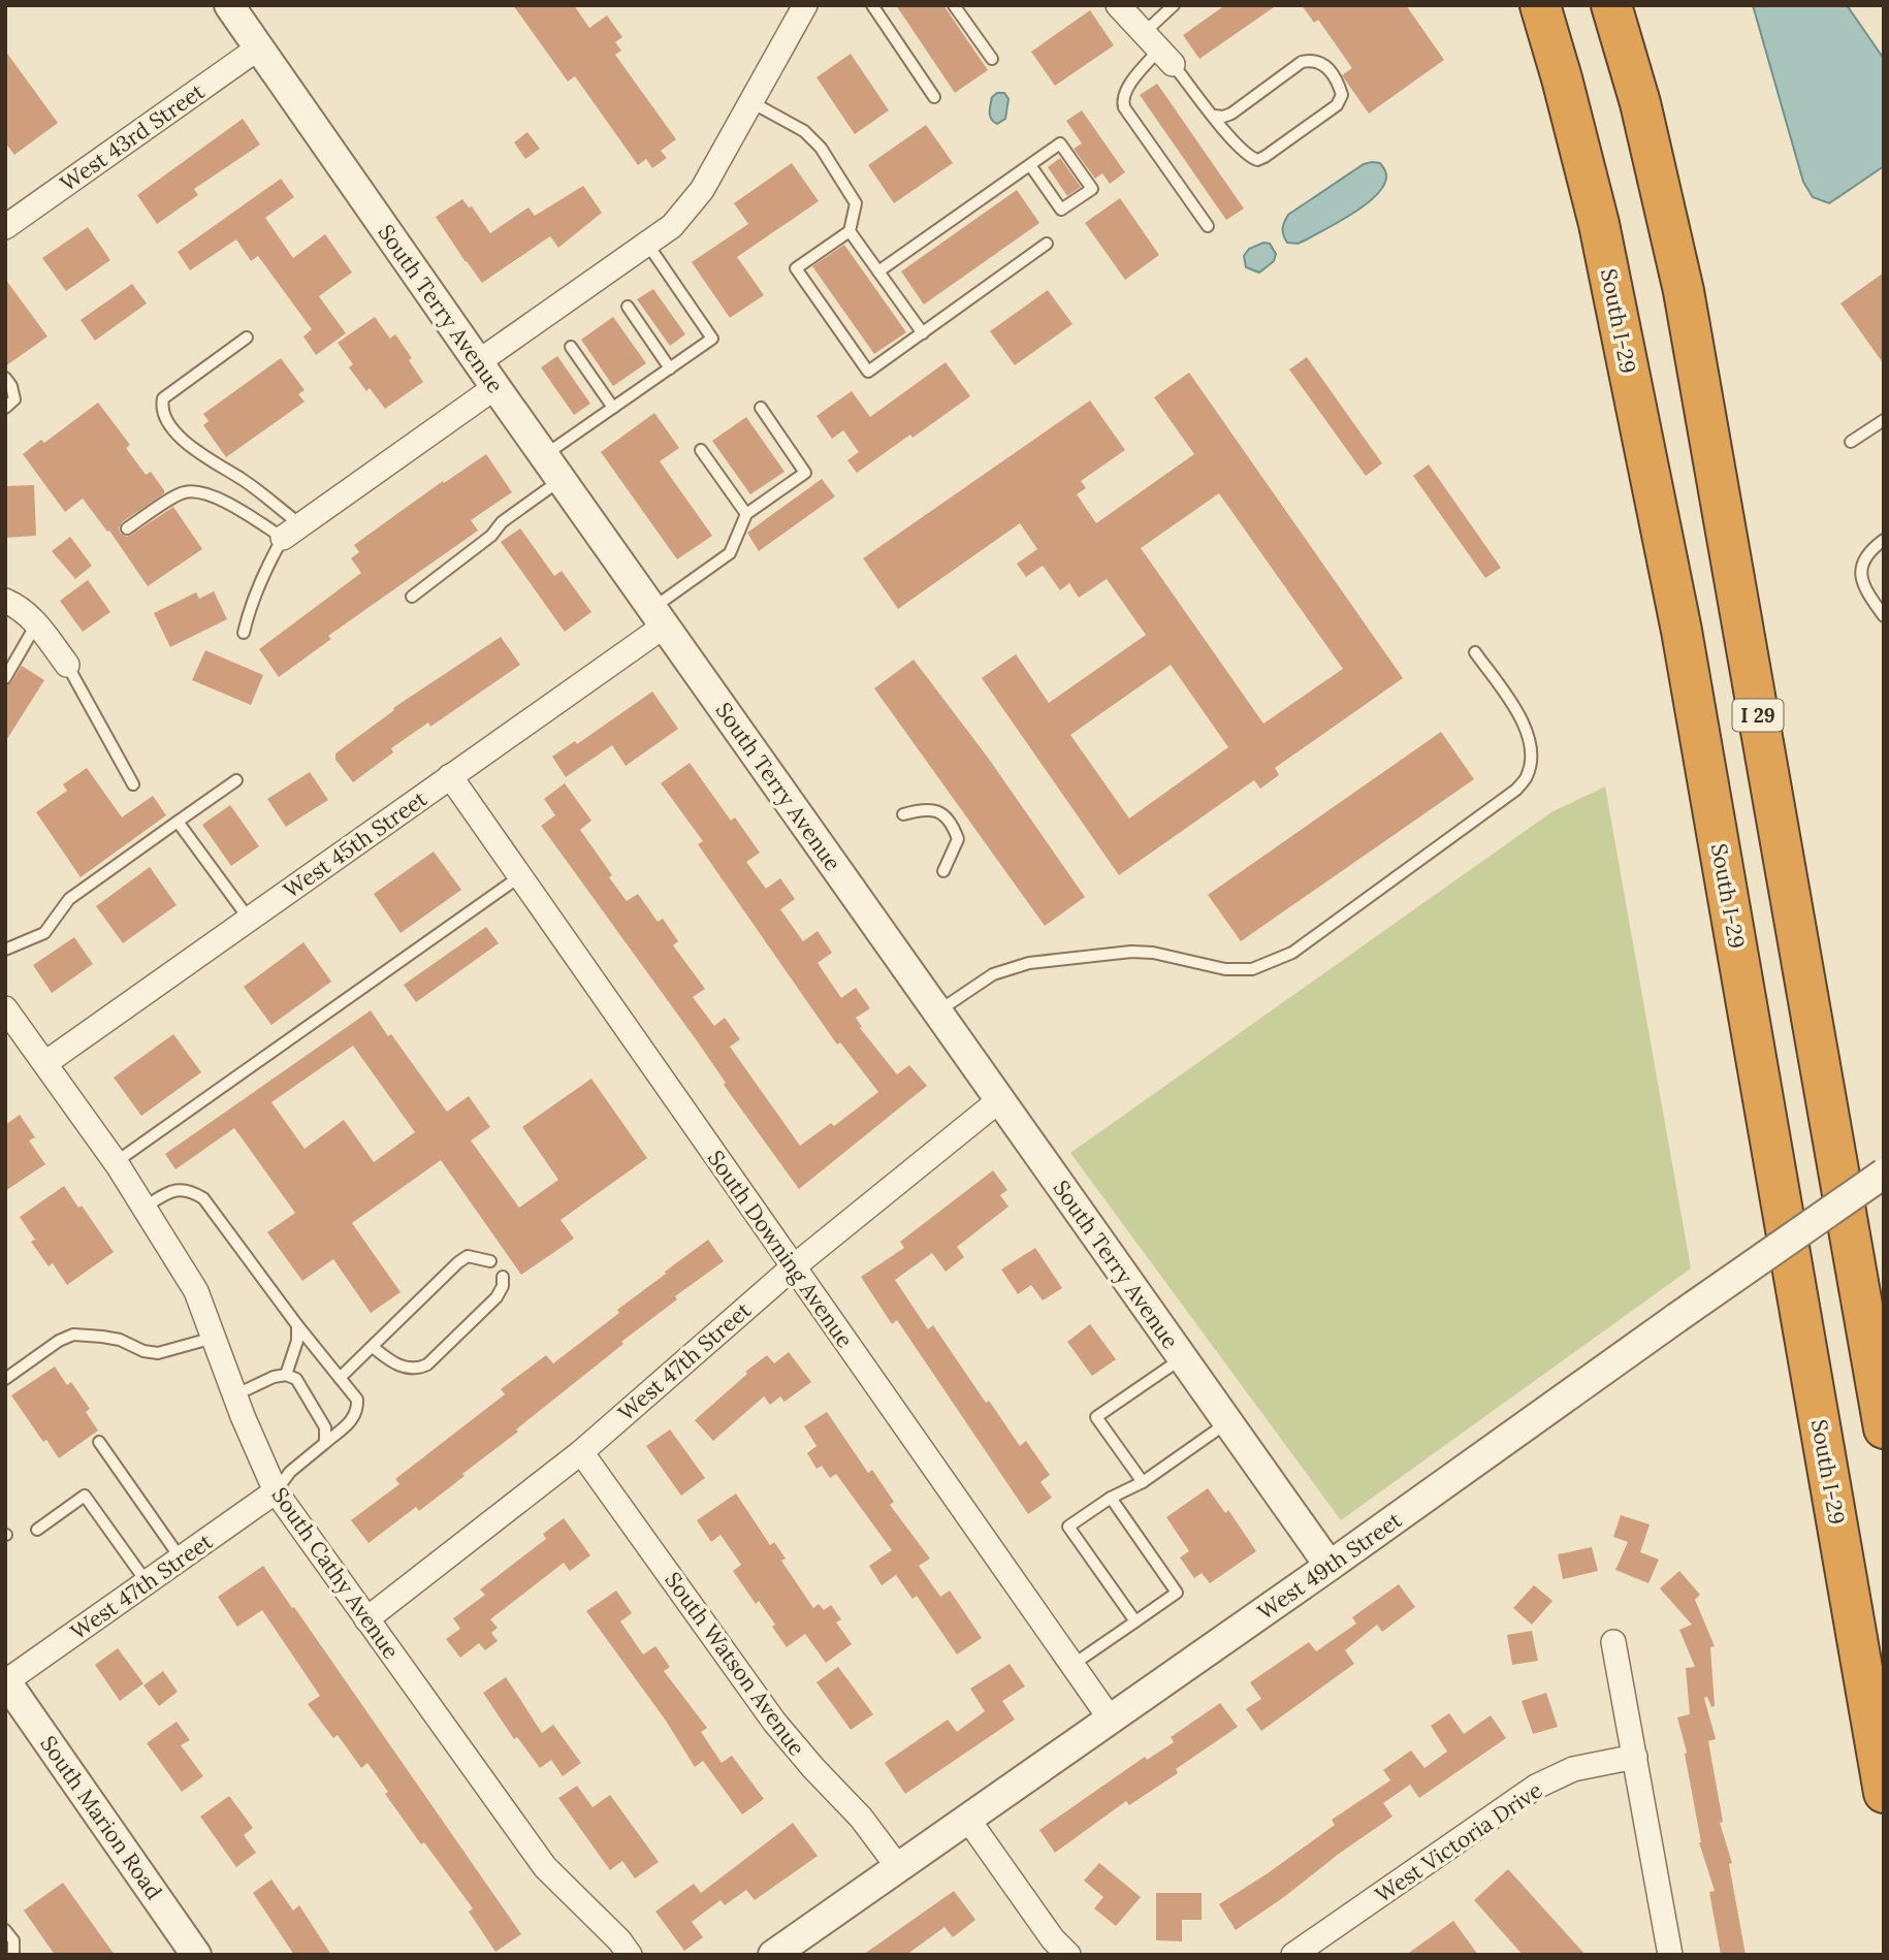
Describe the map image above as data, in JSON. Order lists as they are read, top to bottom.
{
  "streets": {
    "highway": ["South I-29", "I 29"],
    "street": [
      "West 43rd Street",
      "South Terry Avenue",
      "West 45th Street",
      "South Downing Avenue",
      "West 47th Street",
      "West 49th Street",
      "South Cathy Avenue",
      "South Watson Avenue",
      "South Marion Road",
      "West Victoria Drive"
    ]
  },
  "crossings": [
    ["West 43rd Street", "South Terry Avenue"],
    ["South Terry Avenue", "West 45th Street"],
    ["South Terry Avenue", "West 47th Street"],
    ["South Terry Avenue", "West 49th Street"],
    ["West 45th Street", "South Downing Avenue"],
    ["West 45th Street", "South Cathy Avenue"],
    ["South Downing Avenue", "West 47th Street"],
    ["South Downing Avenue", "West 49th Street"],
    ["West 47th Street", "South Cathy Avenue"],
    ["West 47th Street", "South Watson Avenue"],
    ["West 47th Street", "South Marion Road"],
    ["West 49th Street", "South Watson Avenue"]
  ]
}
